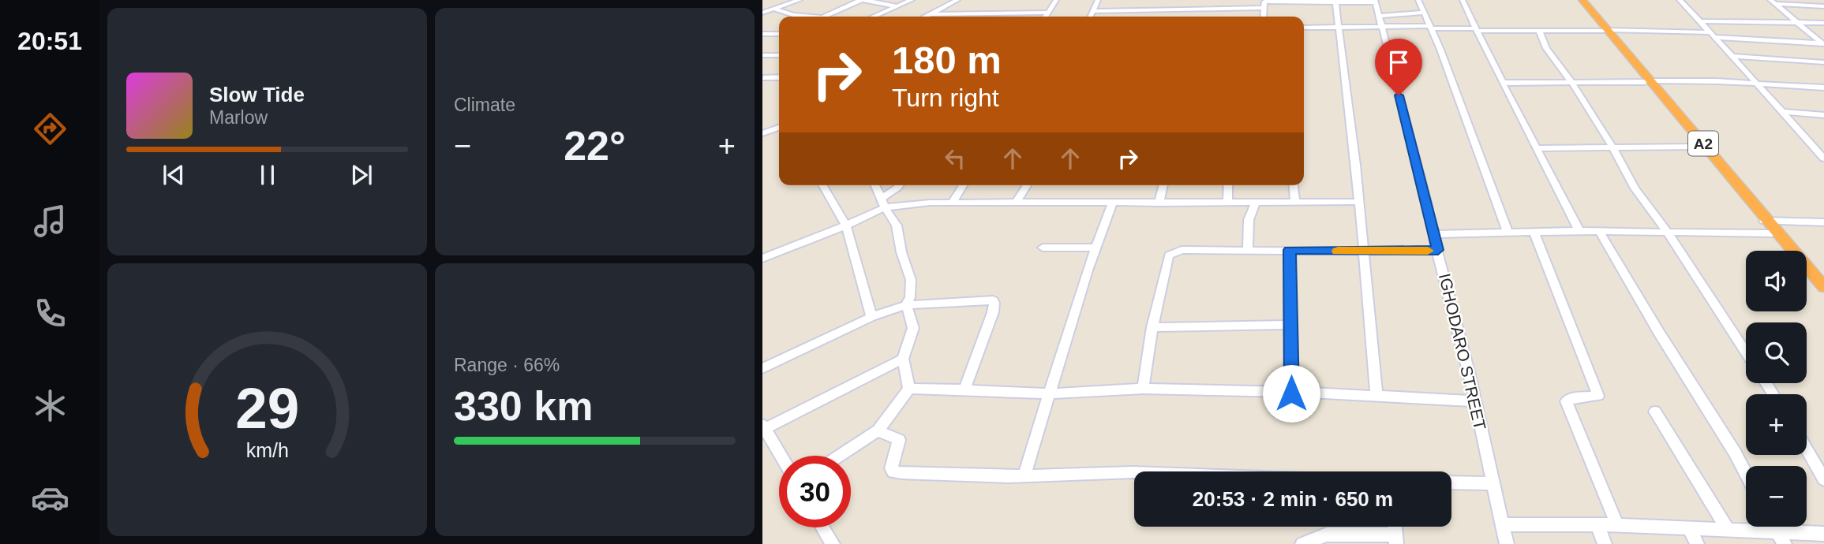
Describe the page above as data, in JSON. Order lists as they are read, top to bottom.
{
  "streets": {
    "highway": ["A2"],
    "street": ["IGHODARO STREET"]
  },
  "page": {
    "tabs": "20:51",
    "tile": [
      "Climate",
      ["Range · 66%", "330 km"]
    ],
    "turn": ["180 m", "Turn right"],
    "song": ["Slow Tide", "Marlow"],
    "heat": ["−", "22°", "+"],
    "map_buttons": ["+", "−"],
    "limit": "30",
    "trip": "20:53 · 2 min · 650 m",
    "gauge": ["29", "km/h"]
  }
}
